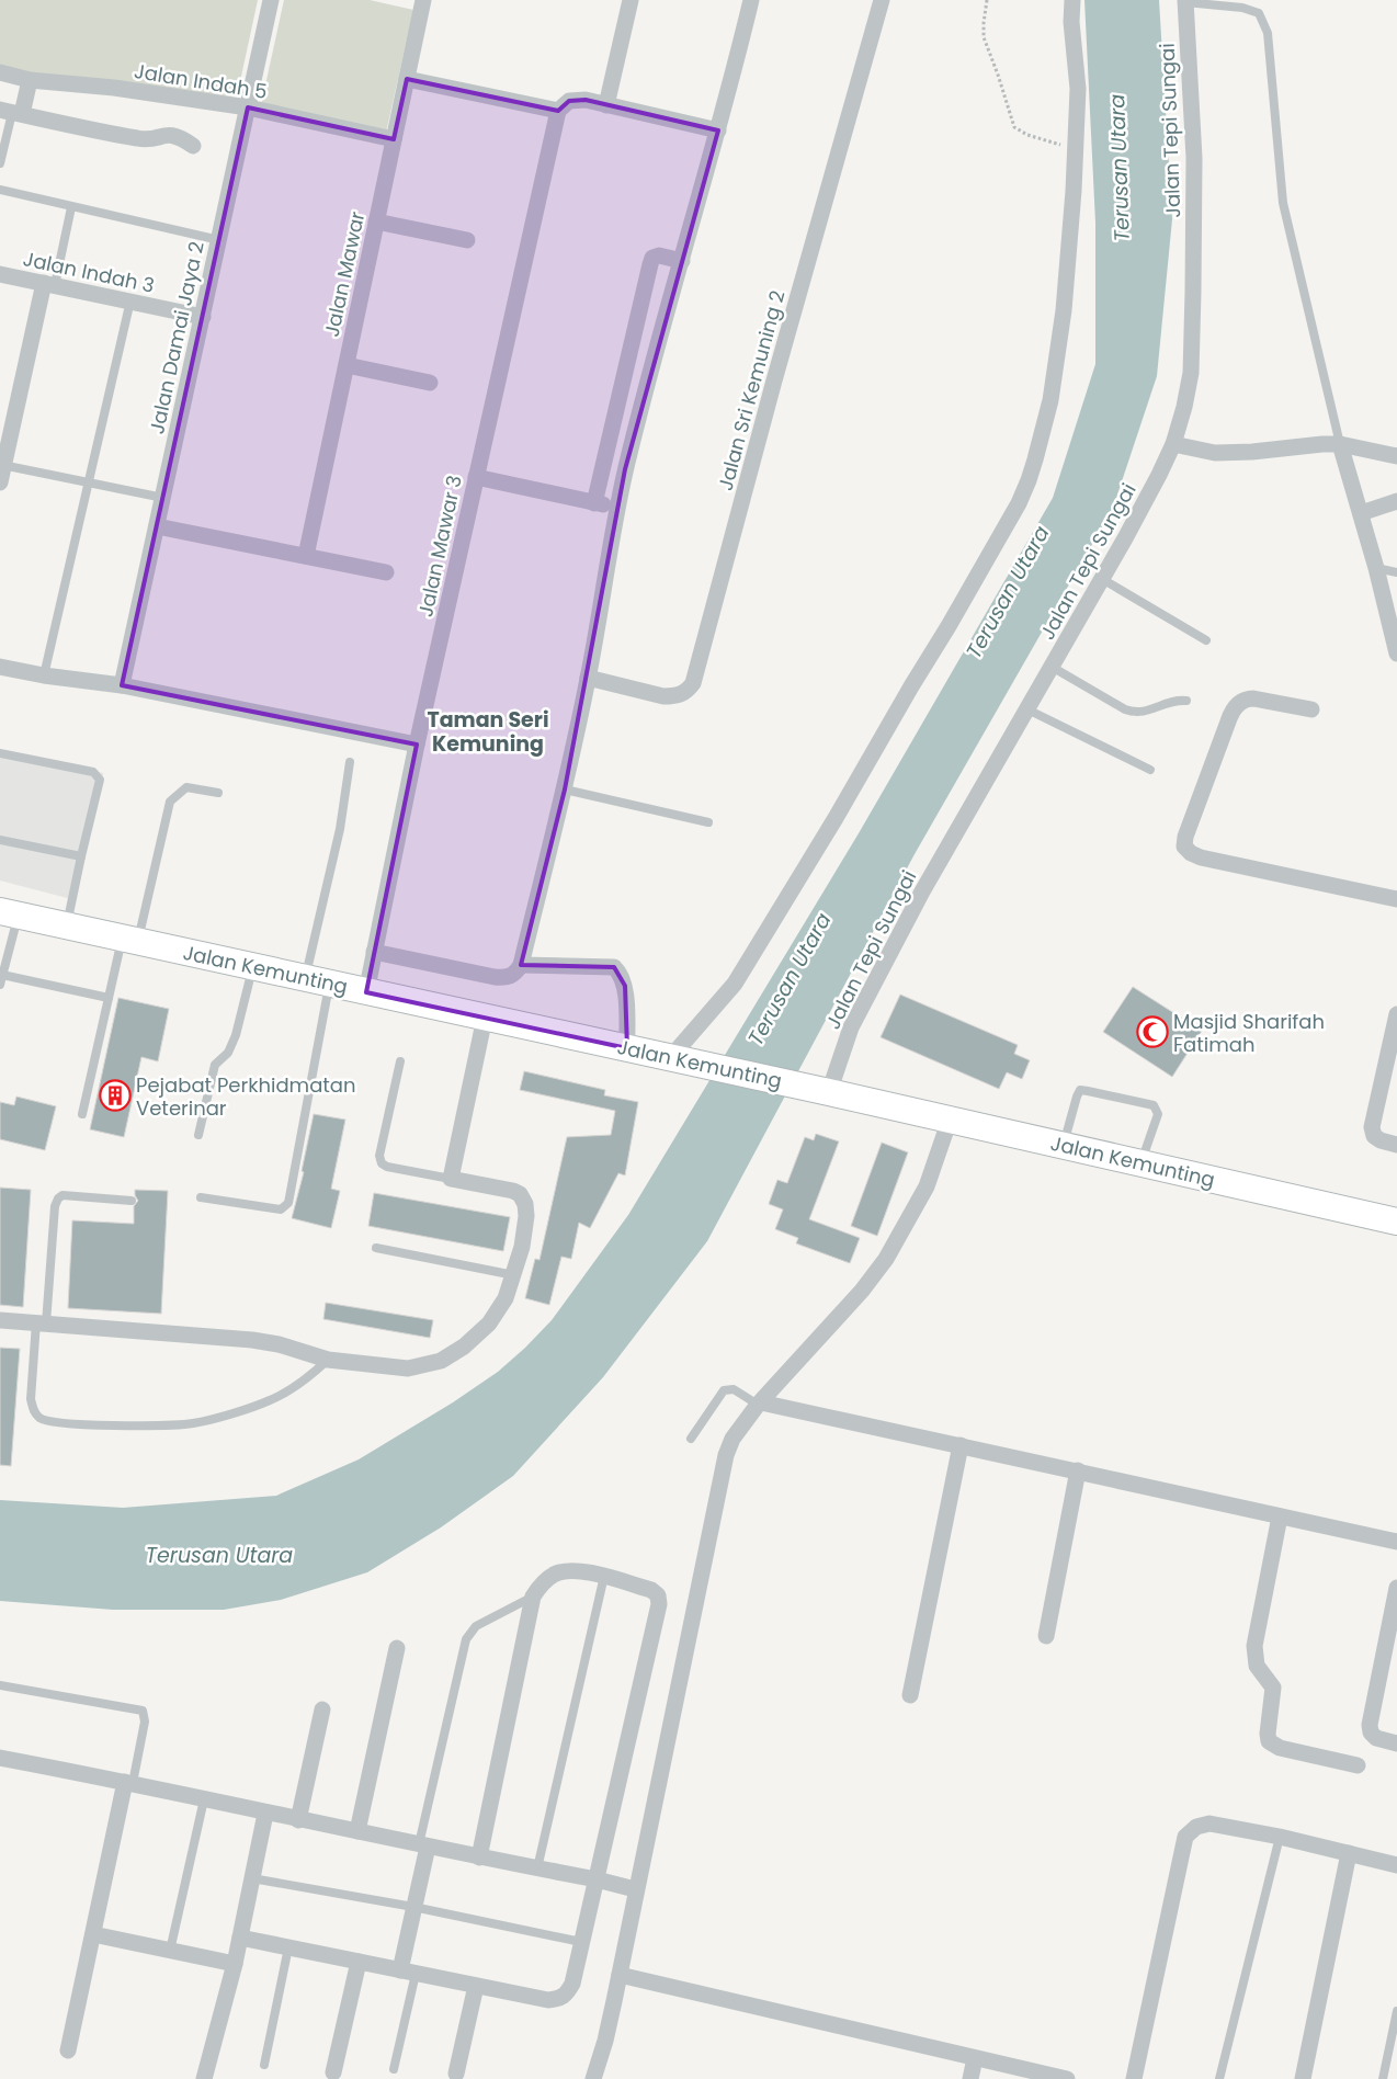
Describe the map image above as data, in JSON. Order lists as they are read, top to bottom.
{
  "streets": {
    "main road": ["Jalan Kemunting"],
    "street": [
      "Jalan Indah 5",
      "Jalan Tepi Sungai",
      "Jalan Indah 3",
      "Jalan Mawar",
      "Jalan Damai Jaya 2",
      "Jalan Sri Kemuning 2",
      "Jalan Mawar 3"
    ]
  },
  "crossings": [
    ["Jalan Indah 5", "Jalan Mawar"],
    ["Jalan Indah 5", "Jalan Damai Jaya 2"],
    ["Jalan Tepi Sungai", "Jalan Kemunting"],
    ["Jalan Indah 3", "Jalan Damai Jaya 2"],
    ["Jalan Mawar 3", "Jalan Kemunting"]
  ],
  "districts": ["Taman Seri Kemuning"],
  "water": ["Terusan Utara"],
  "places": {
    "mosque": ["Masjid Sharifah Fatimah"],
    "building": ["Pejabat Perkhidmatan Veterinar"]
  }
}
